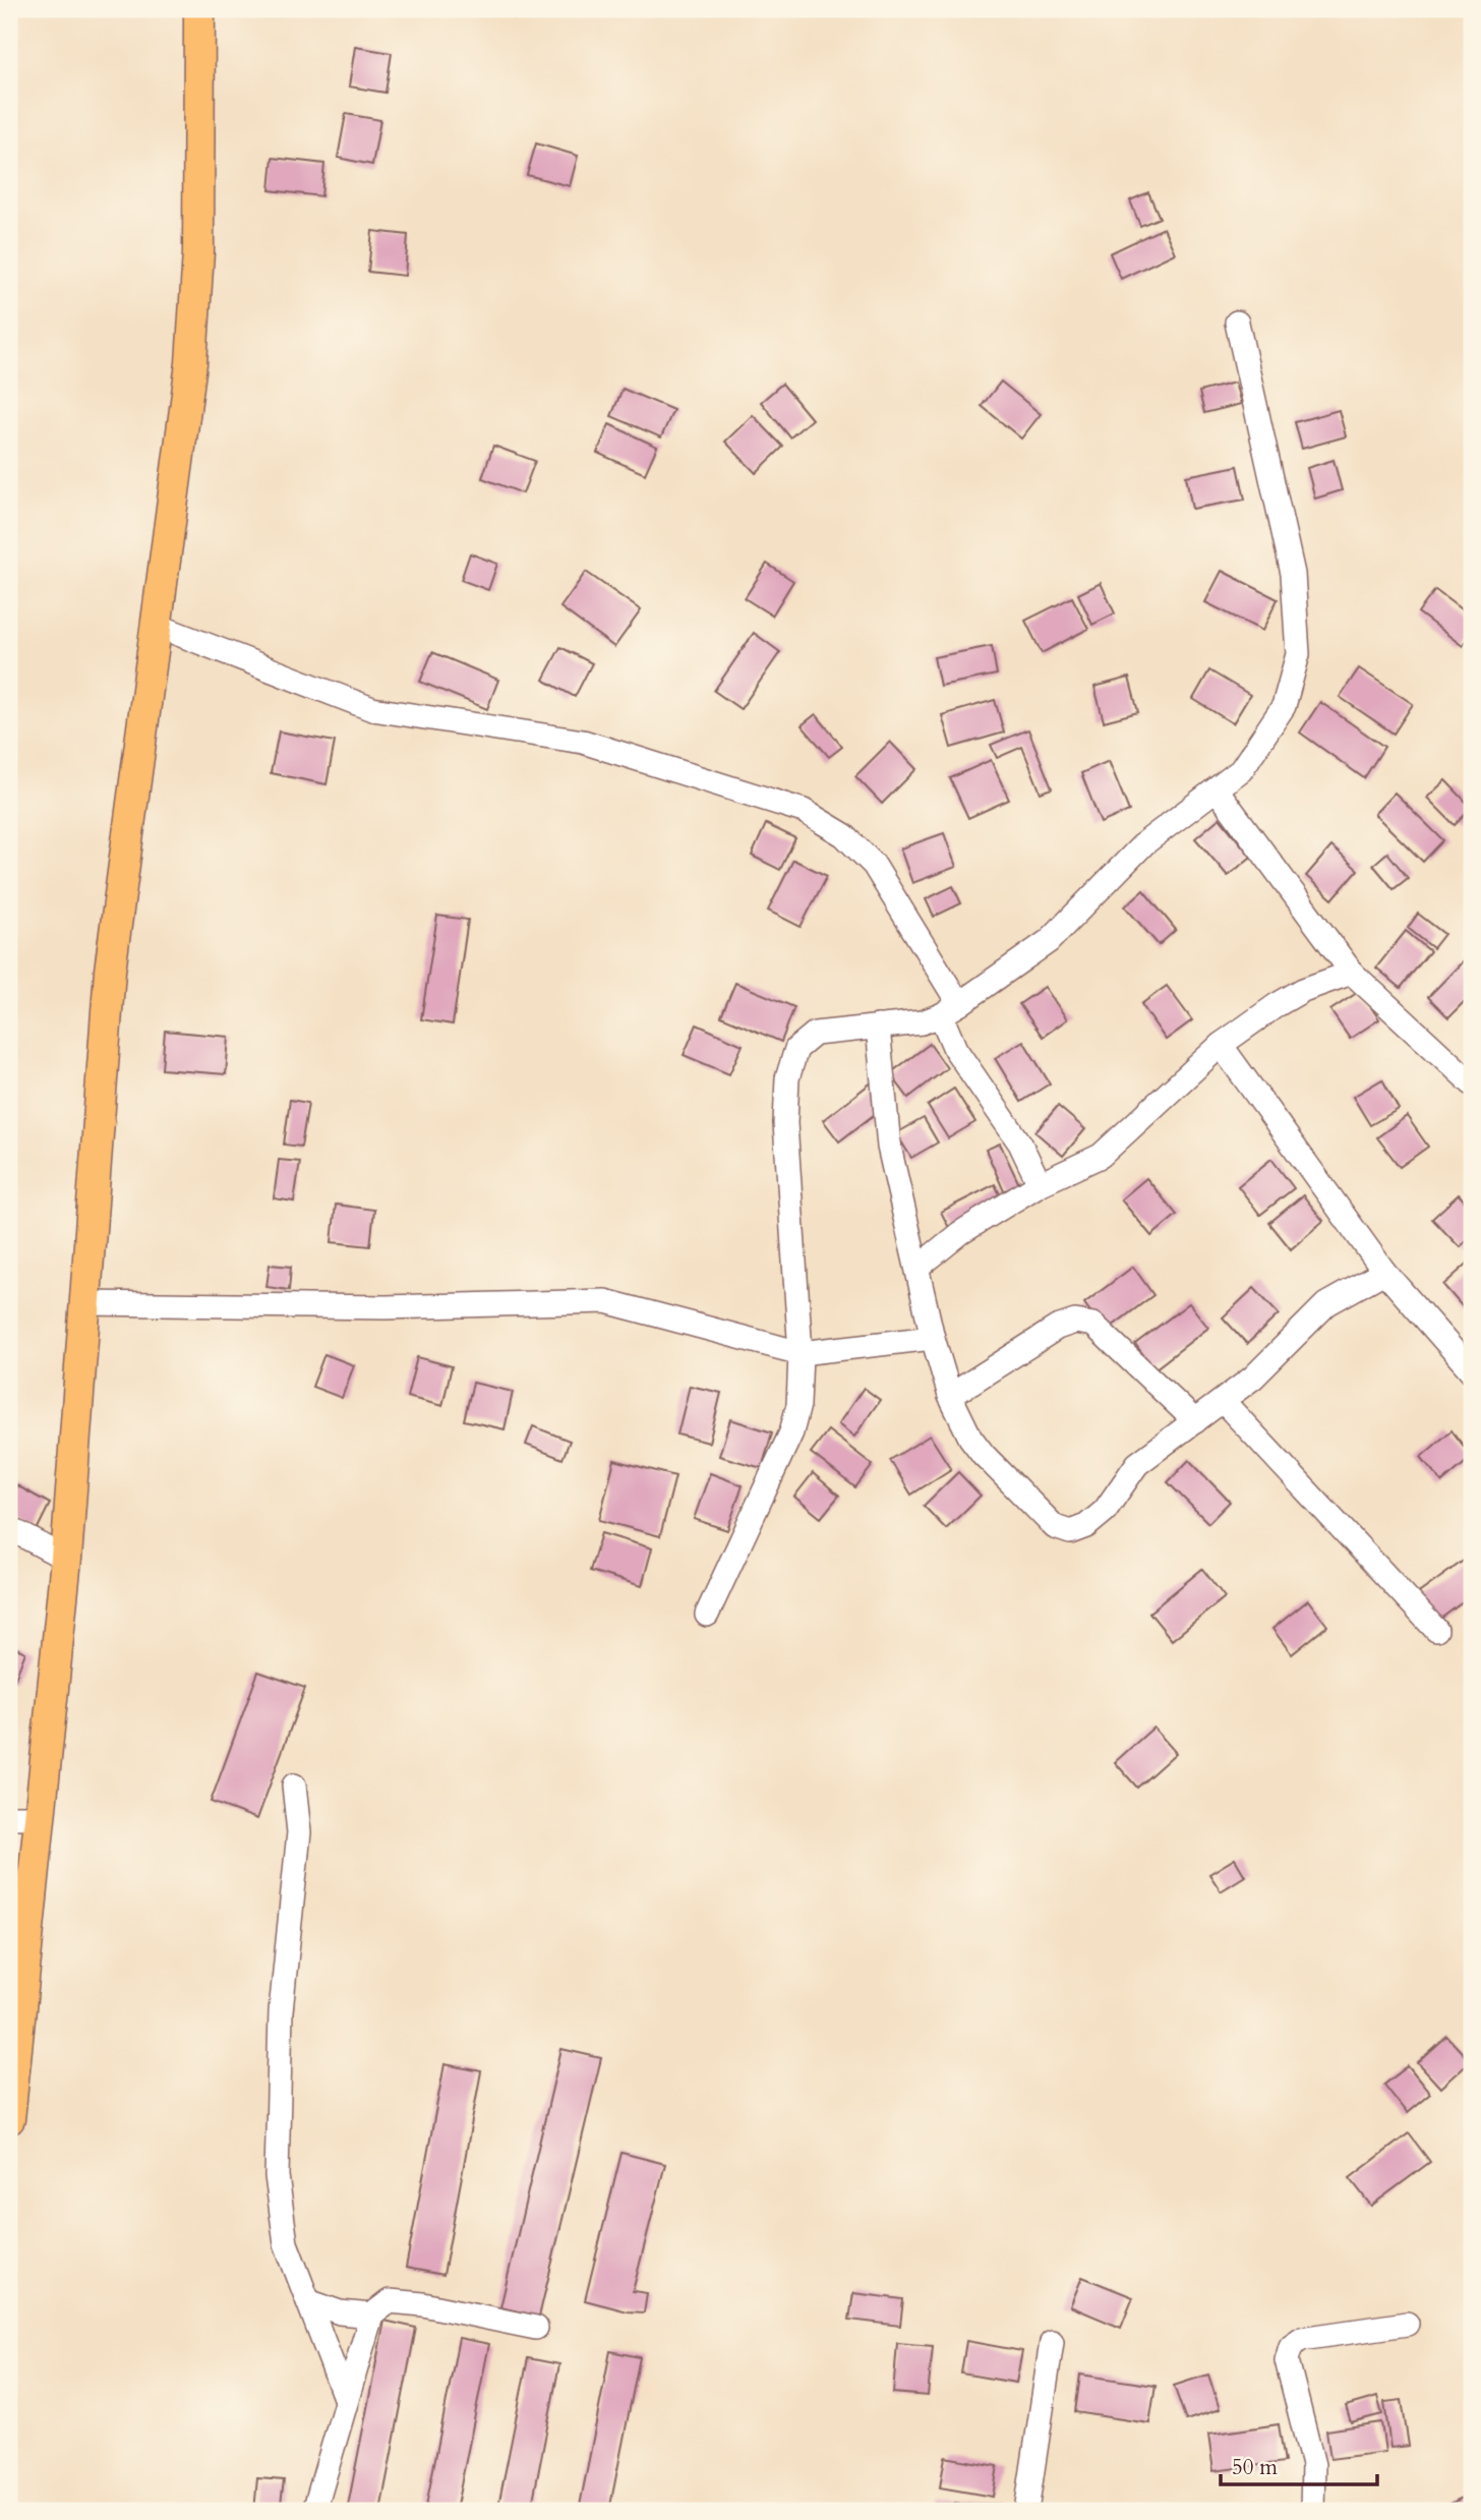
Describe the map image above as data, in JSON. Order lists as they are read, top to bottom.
{
  "scale_bar": "50 m"
}
